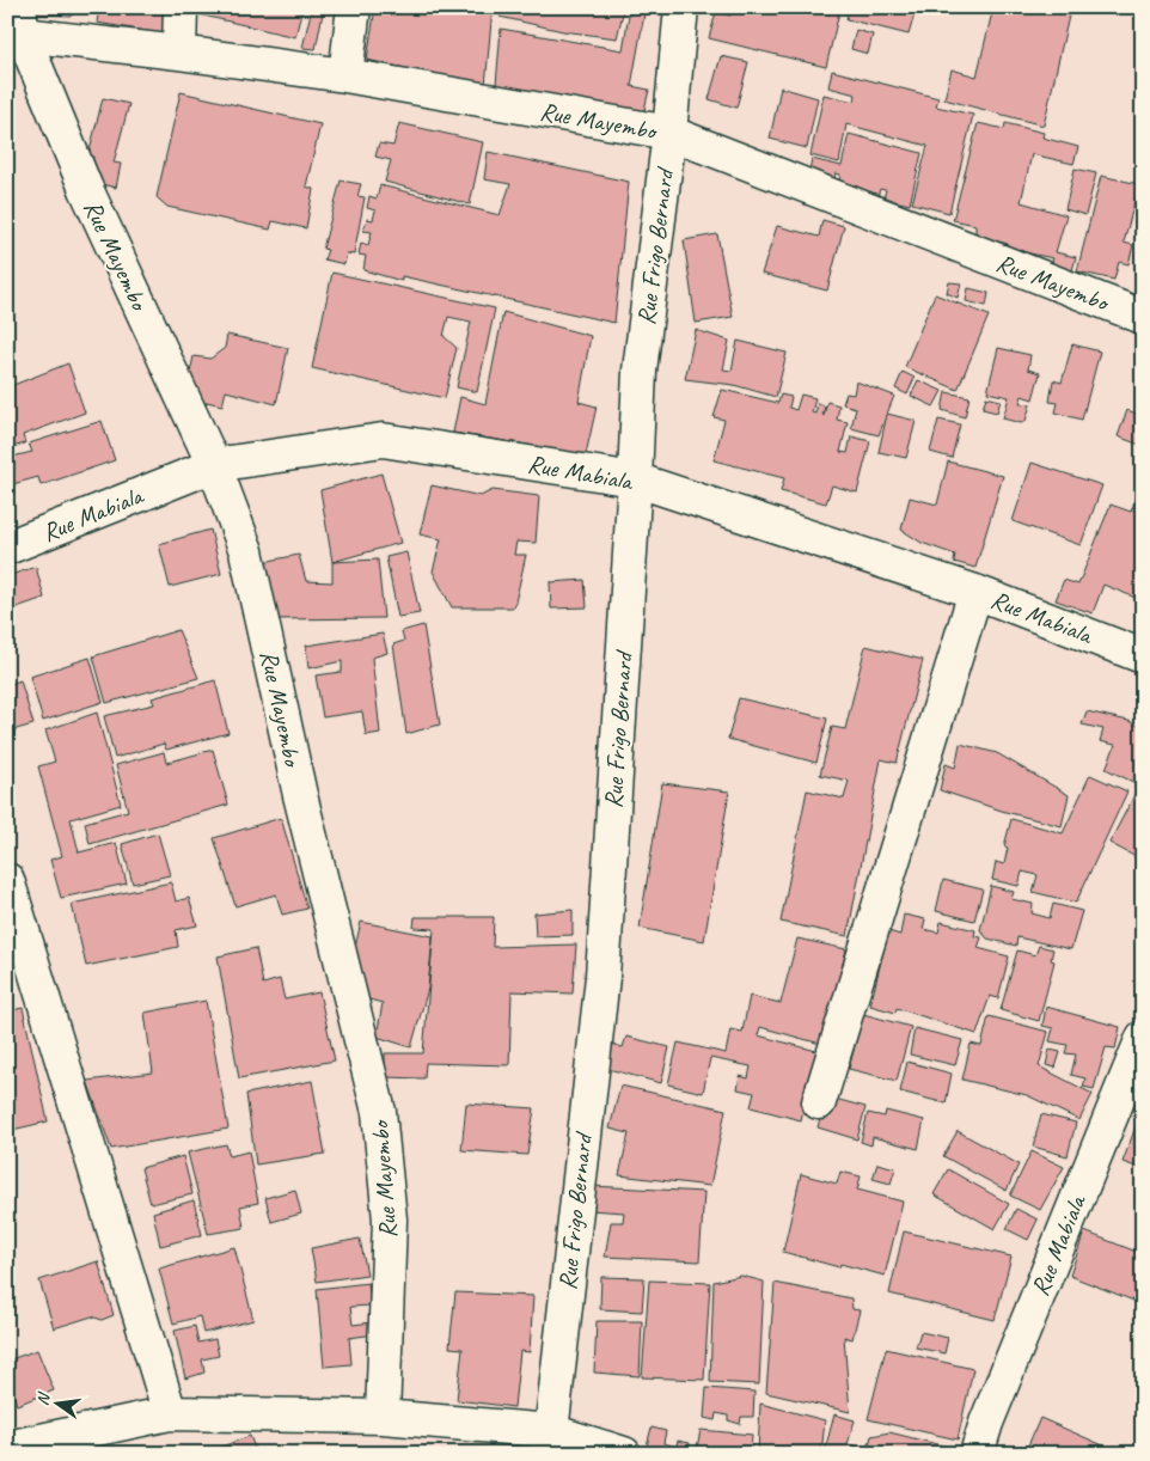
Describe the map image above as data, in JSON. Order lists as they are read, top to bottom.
{
  "streets": {
    "street": ["Rue Mayembo", "Rue Frigo Bernard", "Rue Mabiala"]
  },
  "crossings": [
    ["Rue Mayembo", "Rue Frigo Bernard"],
    ["Rue Mayembo", "Rue Mabiala"],
    ["Rue Frigo Bernard", "Rue Mabiala"]
  ],
  "north": "left"
}
